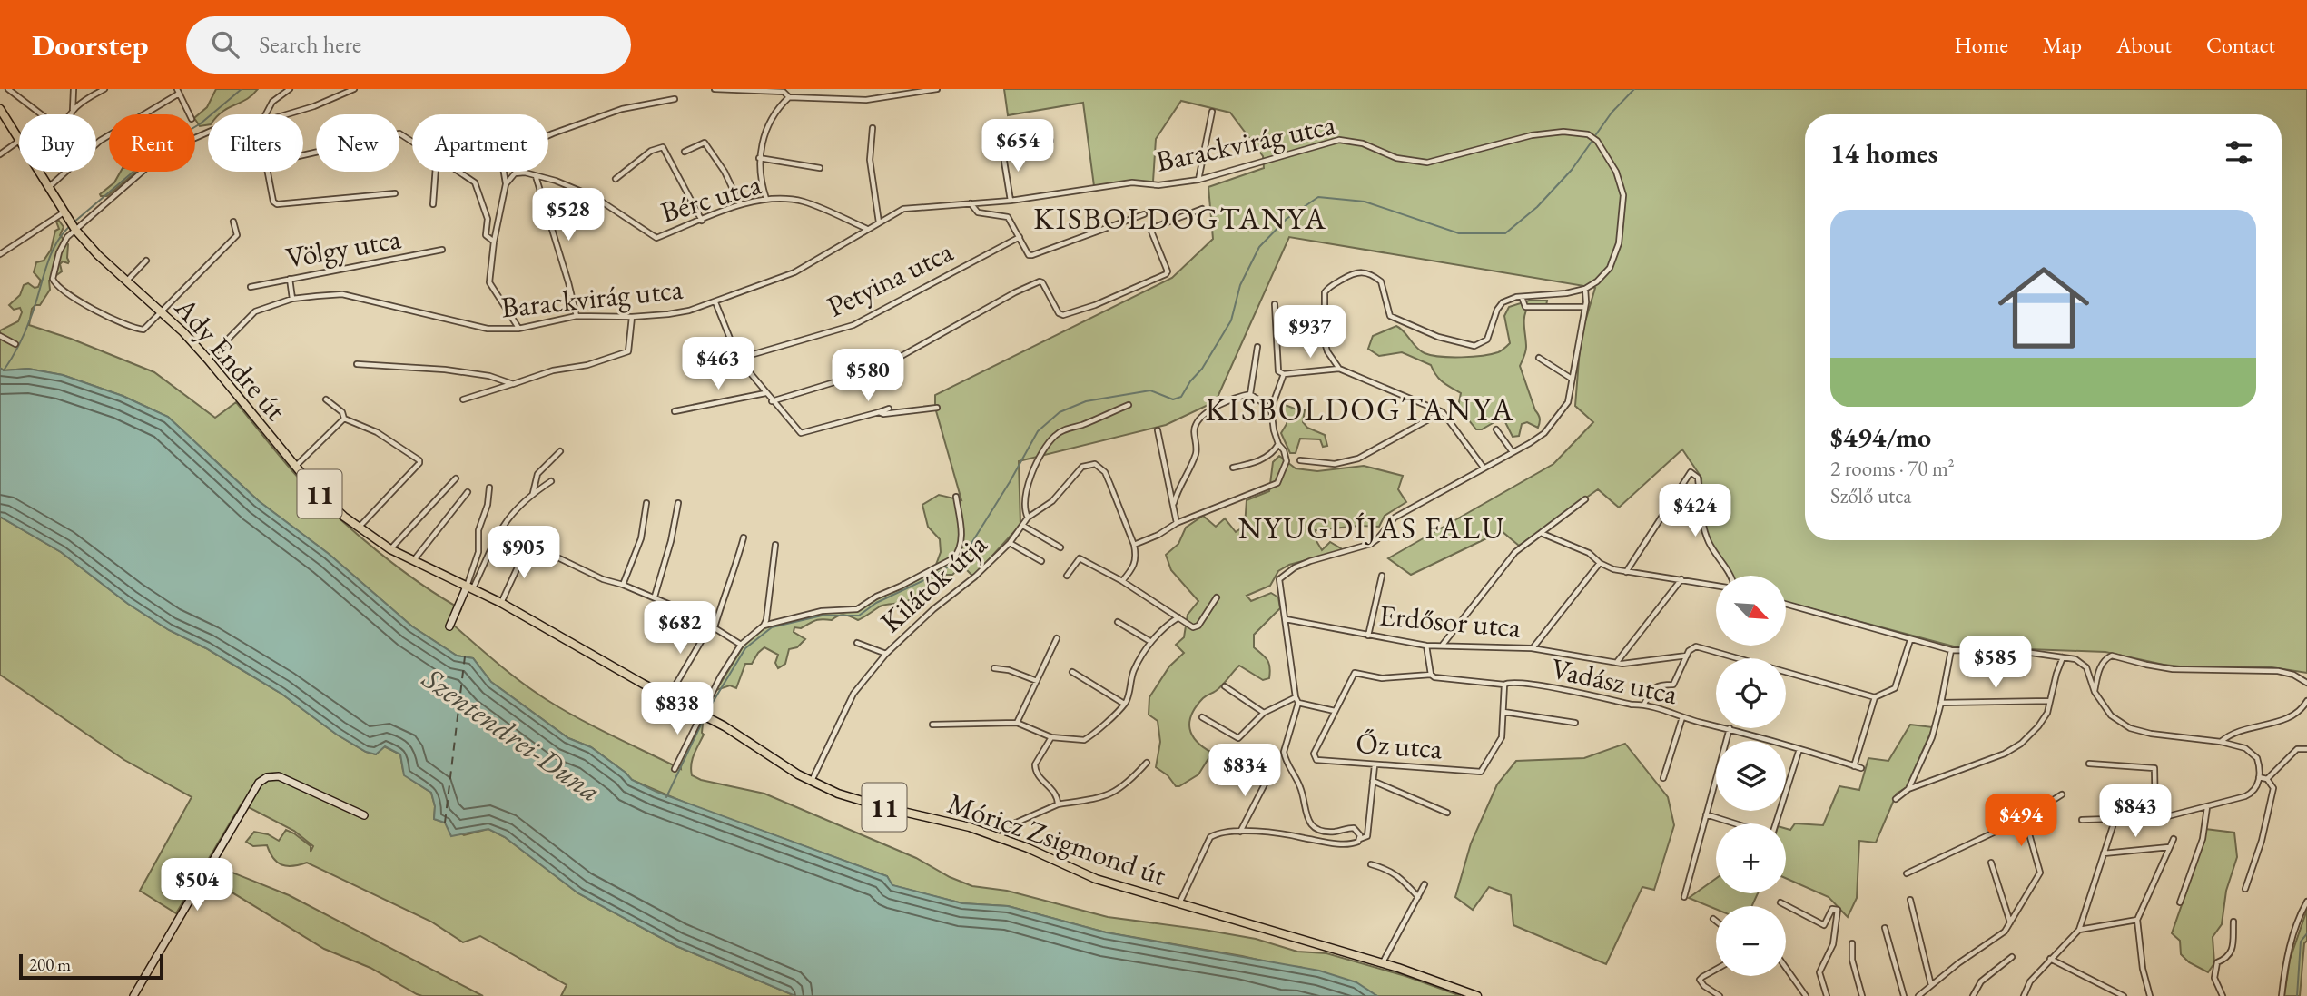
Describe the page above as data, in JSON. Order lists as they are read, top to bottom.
{
  "streets": {
    "main road": ["Ady Endre út", "11", "Móricz Zsigmond út"],
    "street": [
      "Barackvirág utca",
      "Bérc utca",
      "Völgy utca",
      "Petyina utca",
      "Kilátók útja",
      "Erdősor utca",
      "Vadász utca",
      "Őz utca"
    ]
  },
  "crossings": [
    ["Barackvirág utca", "Bérc utca"],
    ["Barackvirág utca", "Ady Endre út"],
    ["Ady Endre út", "Móricz Zsigmond út"],
    ["Kilátók útja", "Móricz Zsigmond út"],
    ["Vadász utca", "Őz utca"]
  ],
  "districts": ["KISBOLDOGTANYA", "KISBOLDOGTANYA", "NYUGDÍJAS FALU"],
  "water": ["Szentendrei-Duna"],
  "scale_bar": "200 m",
  "north": "bottom right",
  "page": {
    "header": "Doorstep",
    "search": "Search here",
    "nav": [
      "Home",
      "Map",
      "About",
      "Contact"
    ],
    "chip": [
      "Buy",
      "Rent",
      "Filters",
      "New",
      "Apartment"
    ],
    "heading": "14 homes",
    "price": [
      "$654",
      "$528",
      "$937",
      "$463",
      "$580",
      "$424",
      "$905",
      "$682",
      "$585",
      "$838",
      "$834",
      "$843",
      "$494",
      "$504"
    ],
    "list": [
      {
        "name": "$494/mo",
        "note": "2 rooms · 70 m² · Szőlő utca"
      }
    ],
    "map_buttons": ["+", "−"],
    "scale": "200 m"
  }
}
